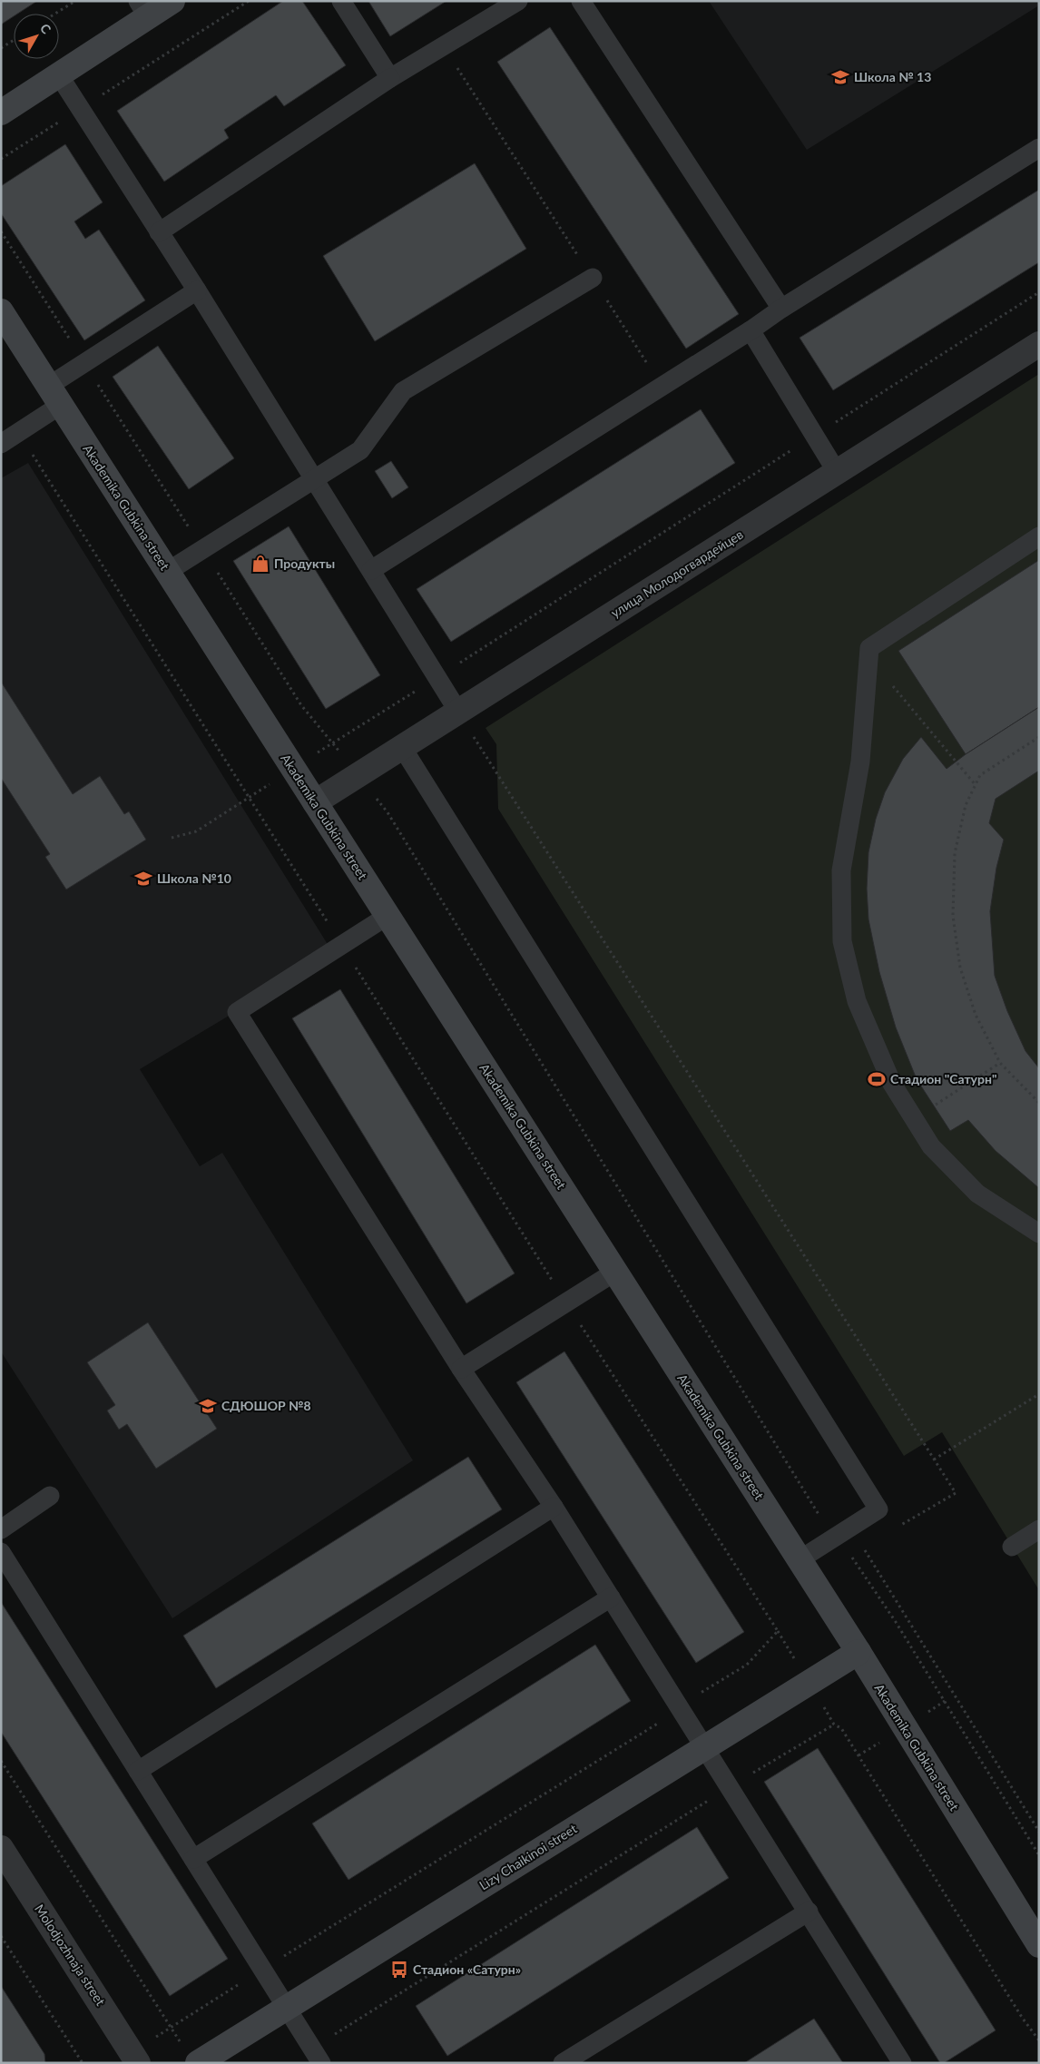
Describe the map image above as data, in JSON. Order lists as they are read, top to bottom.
{
  "streets": {
    "street": [
      "Akademika Gubkina street",
      "улица Молодогвардейцев",
      "Lizy Chaikinoi street",
      "Molodjozhnaja street"
    ]
  },
  "crossings": [
    ["Akademika Gubkina street", "улица Молодогвардейцев"],
    ["Akademika Gubkina street", "Lizy Chaikinoi street"]
  ],
  "places": {
    "school or university": ["Школа № 13", "Школа №10", "СДЮШОР №8"],
    "shop": ["Продукты"],
    "sports": ["Стадион \"Сатурн\""],
    "bus stop": ["Стадион «Сатурн»"]
  },
  "north": "top right"
}
